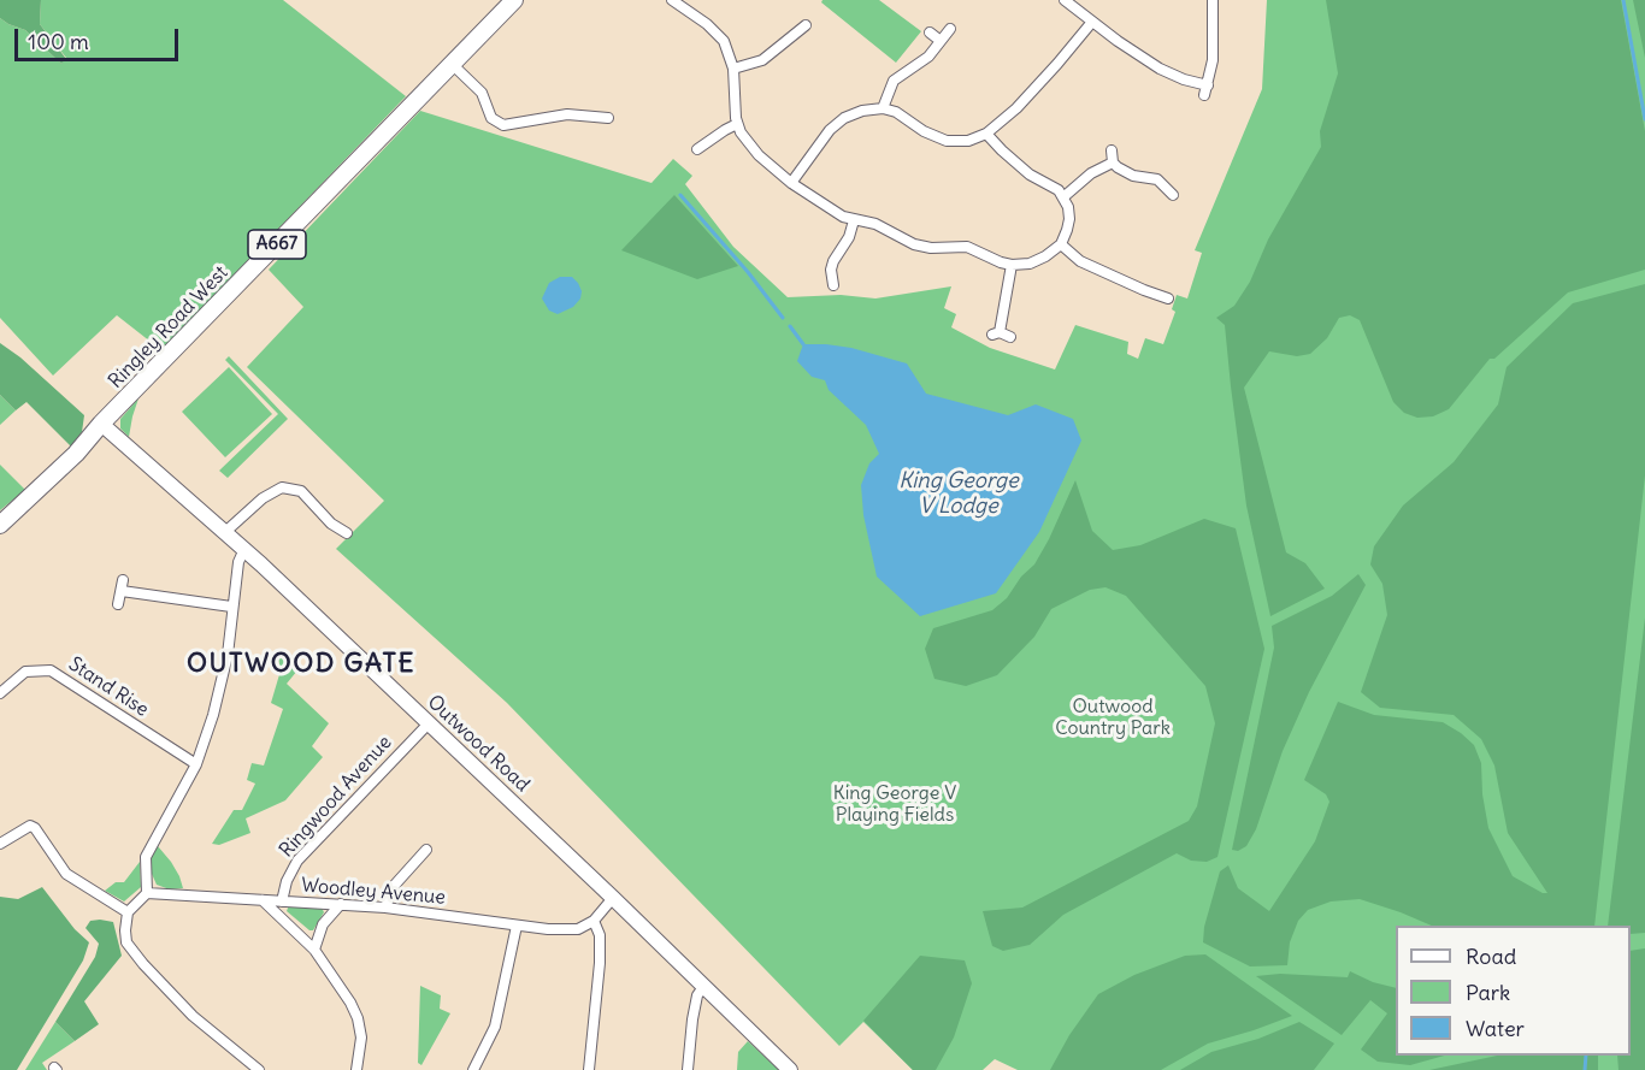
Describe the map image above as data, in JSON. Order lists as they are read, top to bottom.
{
  "streets": {
    "main road": ["A667", "Ringley Road West"],
    "street": [
      "Stand Rise",
      "Outwood Road",
      "Ringwood Avenue",
      "Woodley Avenue"
    ]
  },
  "crossings": [
    ["Ringley Road West", "Outwood Road"],
    ["Outwood Road", "Ringwood Avenue"],
    ["Ringwood Avenue", "Woodley Avenue"]
  ],
  "districts": ["OUTWOOD GATE"],
  "water": ["King George V Lodge"],
  "parks": ["Outwood Country Park", "King George V Playing Fields"],
  "legend": ["Road", "Park", "Water"],
  "scale_bar": "100 m"
}
